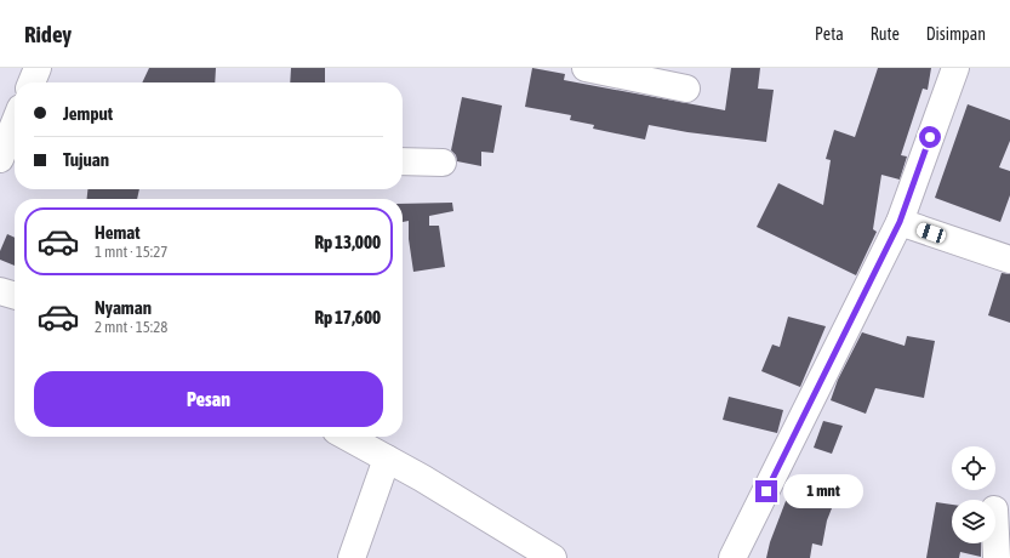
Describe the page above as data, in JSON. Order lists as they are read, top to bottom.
{
  "page": {
    "header": "Ridey",
    "nav": ["Peta", "Rute", "Disimpan"],
    "banner": ["Jemput", "Tujuan"],
    "list": [
      {
        "name": "Hemat",
        "note": "1 mnt · 15:27",
        "value": "Rp 13,000"
      },
      {
        "name": "Nyaman",
        "note": "2 mnt · 15:28",
        "value": "Rp 17,600"
      }
    ],
    "buttons": "Pesan",
    "bubble": "1 mnt"
  }
}
